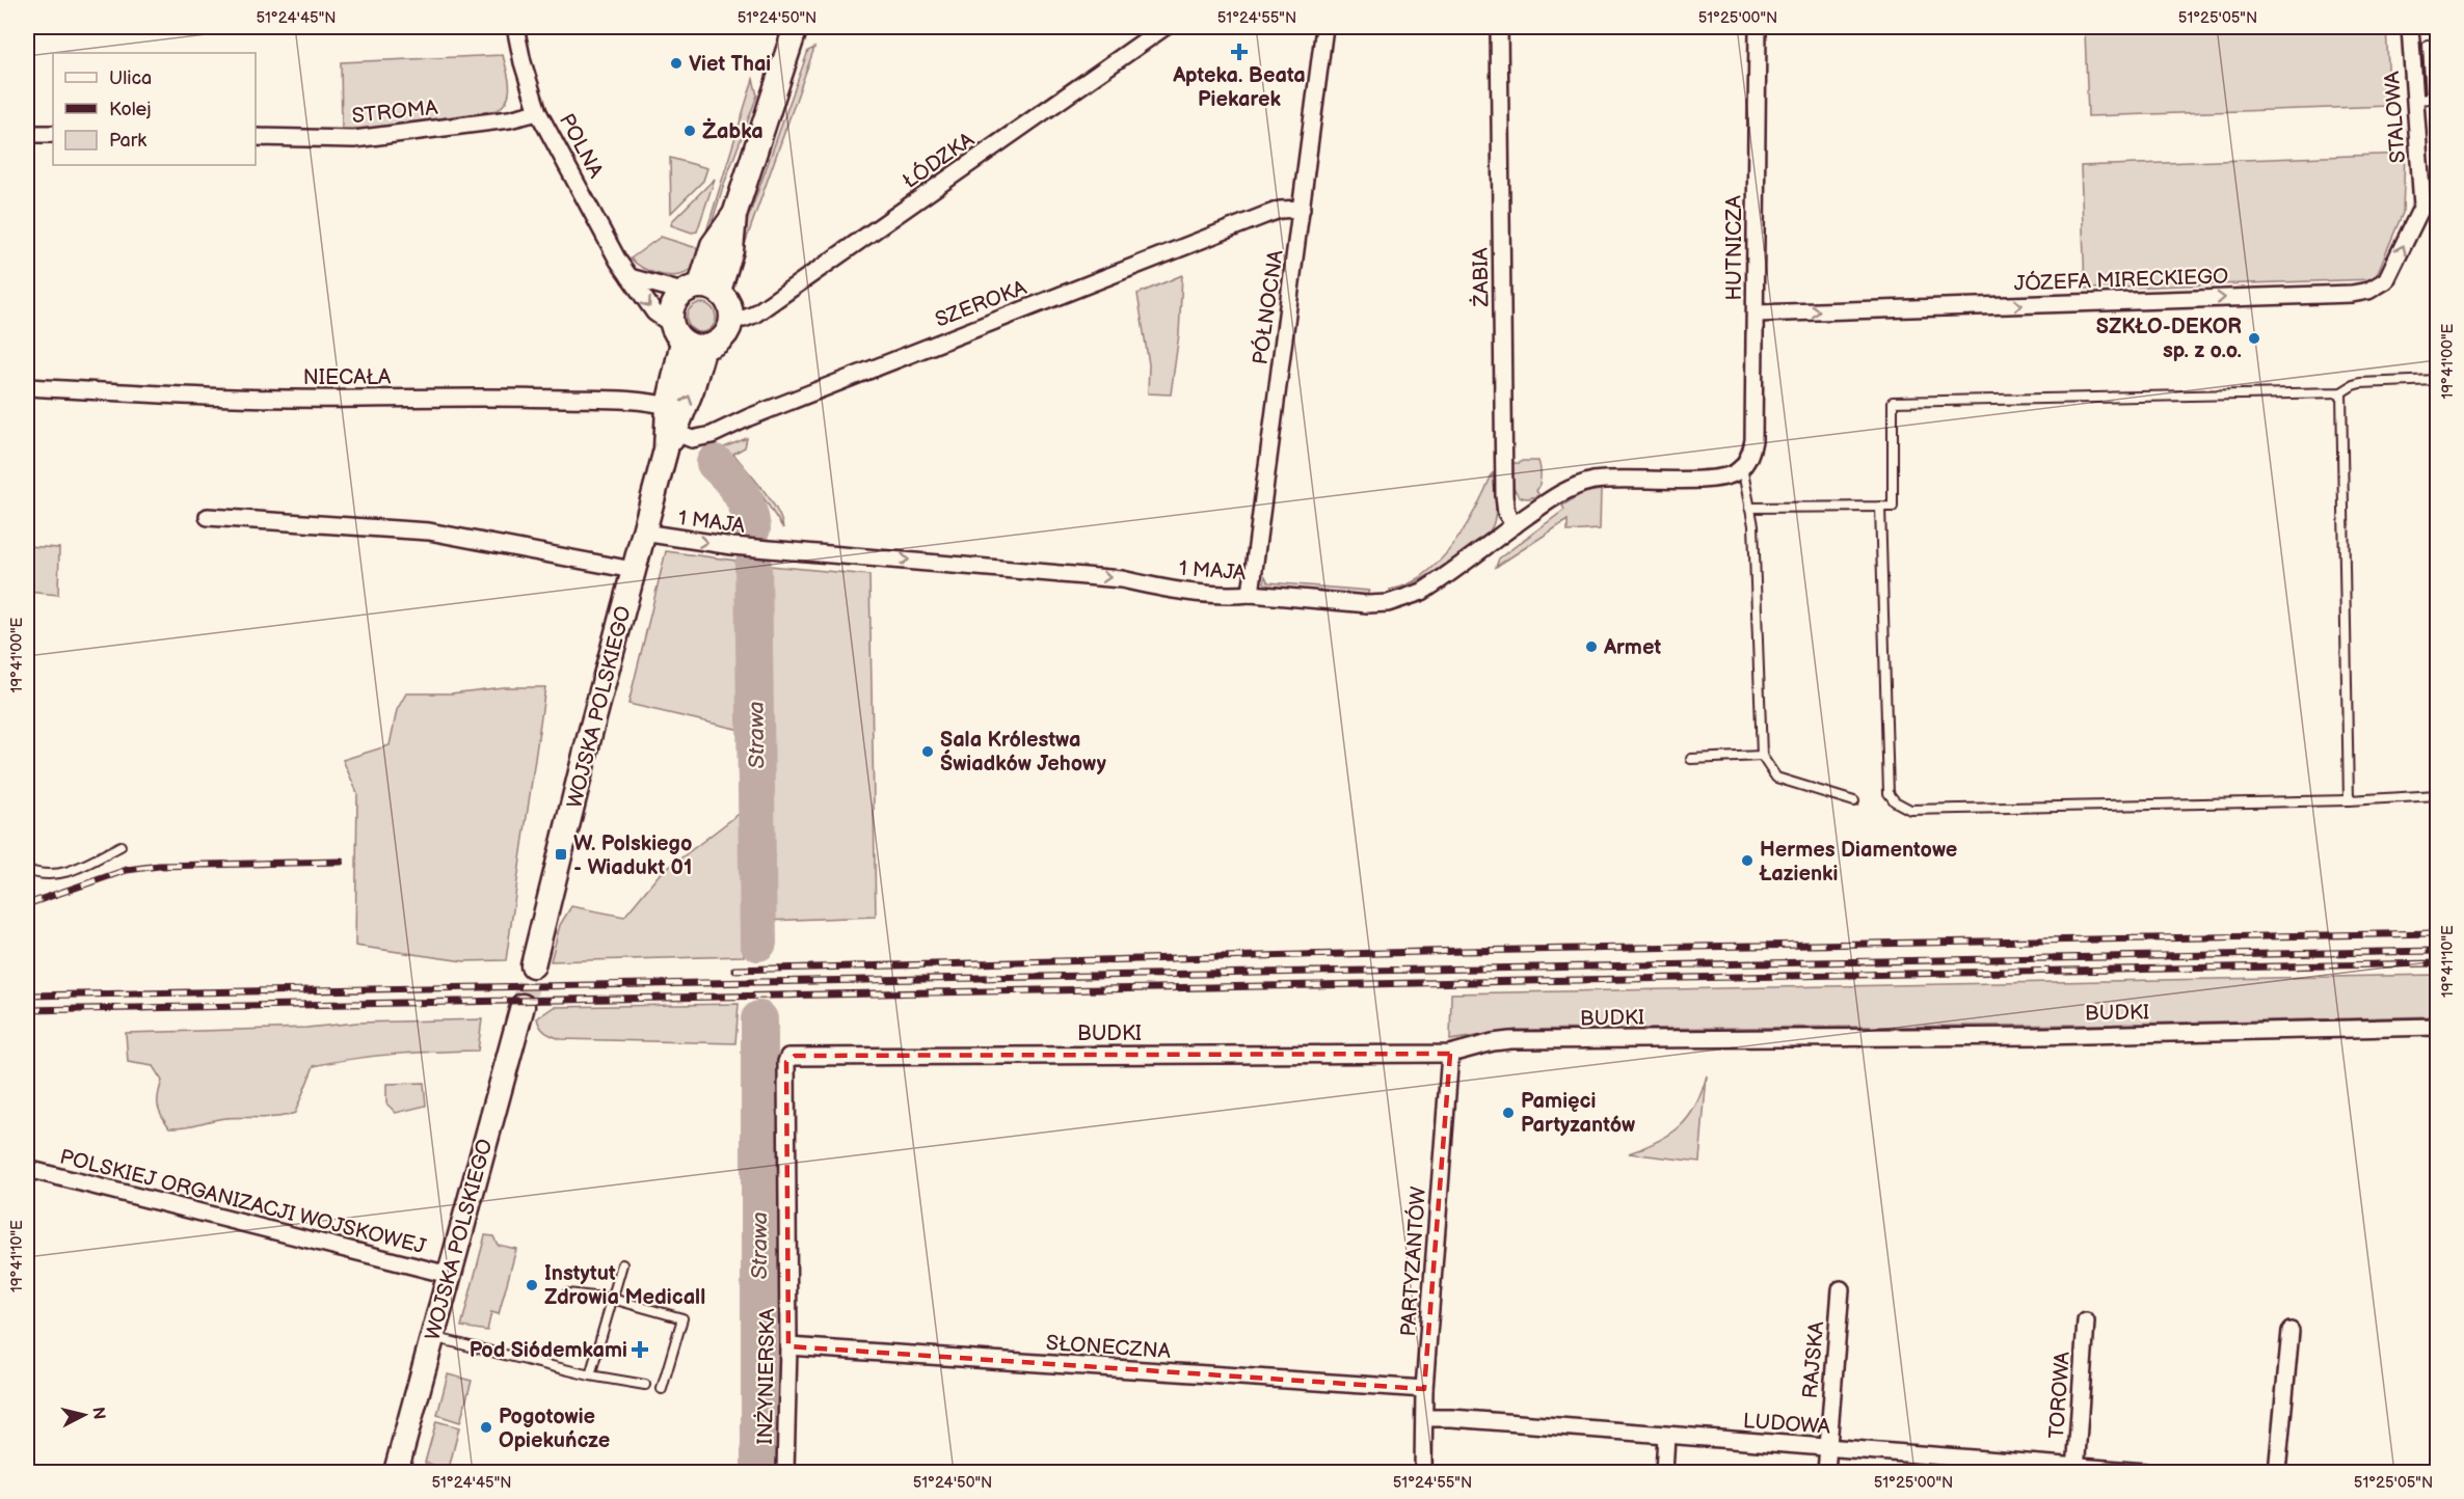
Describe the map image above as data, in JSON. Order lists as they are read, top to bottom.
{
  "streets": {
    "street": [
      "STROMA",
      "STALOWA",
      "POLNA",
      "ŁÓDZKA",
      "HUTNICZA",
      "ŻABIA",
      "JÓZEFA MIRECKIEGO",
      "SZEROKA",
      "PÓŁNOCNA",
      "NIECAŁA",
      "1 MAJA",
      "WOJSKA POLSKIEGO",
      "BUDKI",
      "POLSKIEJ ORGANIZACJI WOJSKOWEJ",
      "PARTYZANTÓW",
      "SŁONECZNA",
      "RAJSKA",
      "INŻYNIERSKA",
      "TOROWA",
      "LUDOWA"
    ]
  },
  "crossings": [
    ["STROMA", "POLNA"],
    ["STALOWA", "JÓZEFA MIRECKIEGO"],
    ["POLNA", "ŁÓDZKA"],
    ["POLNA", "WOJSKA POLSKIEGO"],
    ["ŁÓDZKA", "WOJSKA POLSKIEGO"],
    ["HUTNICZA", "JÓZEFA MIRECKIEGO"],
    ["HUTNICZA", "1 MAJA"],
    ["ŻABIA", "1 MAJA"],
    ["SZEROKA", "PÓŁNOCNA"],
    ["SZEROKA", "WOJSKA POLSKIEGO"],
    ["PÓŁNOCNA", "1 MAJA"],
    ["NIECAŁA", "WOJSKA POLSKIEGO"],
    ["1 MAJA", "WOJSKA POLSKIEGO"],
    ["WOJSKA POLSKIEGO", "POLSKIEJ ORGANIZACJI WOJSKOWEJ"],
    ["BUDKI", "PARTYZANTÓW"],
    ["BUDKI", "INŻYNIERSKA"],
    ["PARTYZANTÓW", "SŁONECZNA"],
    ["PARTYZANTÓW", "LUDOWA"],
    ["SŁONECZNA", "INŻYNIERSKA"],
    ["RAJSKA", "LUDOWA"],
    ["TOROWA", "LUDOWA"]
  ],
  "one_way": ["JÓZEFA MIRECKIEGO", "1 MAJA"],
  "water": ["Strawa"],
  "places": {
    "health": ["Apteka. Beata Piekarek", "Pod Siódemkami"],
    "other": [
      "Viet Thai",
      "Żabka",
      "SZKŁO-DEKOR sp. z o.o.",
      "Armet",
      "Sala Królestwa Świadków Jehowy",
      "Hermes Diamentowe Łazienki",
      "Pamięci Partyzantów",
      "Instytut Zdrowia Medicall",
      "Pogotowie Opiekuńcze"
    ],
    "transit": ["W. Polskiego - Wiadukt 01"]
  },
  "legend": ["Ulica", "Kolej", "Park"],
  "north": "right",
  "coordinates": [
    "51°24'45\"N",
    "51°24'50\"N",
    "51°24'55\"N",
    "51°25'00\"N",
    "51°25'05\"N",
    "19°41'00\"E",
    "19°41'10\"E"
  ]
}
